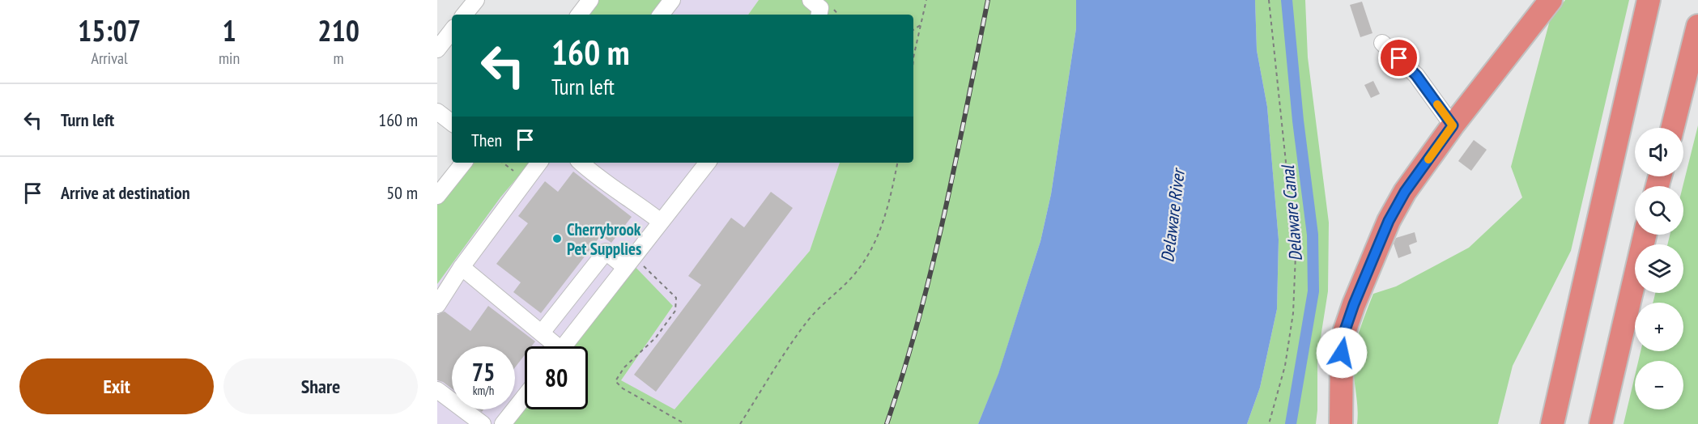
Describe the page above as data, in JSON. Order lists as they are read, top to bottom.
{
  "water": ["Delaware Canal", "Delaware River"],
  "places": ["Cherrybrook Pet Supplies"],
  "page": {
    "eta": [
      "15:07",
      "Arrival",
      "1",
      "min",
      "210",
      "m"
    ],
    "turn": ["160 m", "Turn left"],
    "list": [
      {
        "name": "Turn left",
        "value": "160 m"
      },
      {
        "name": "Arrive at destination",
        "value": "50 m"
      }
    ],
    "then": "Then",
    "map_buttons": ["+", "−"],
    "speed": "75 km/h",
    "limit": "80",
    "buttons": ["Exit", "Share"]
  }
}
